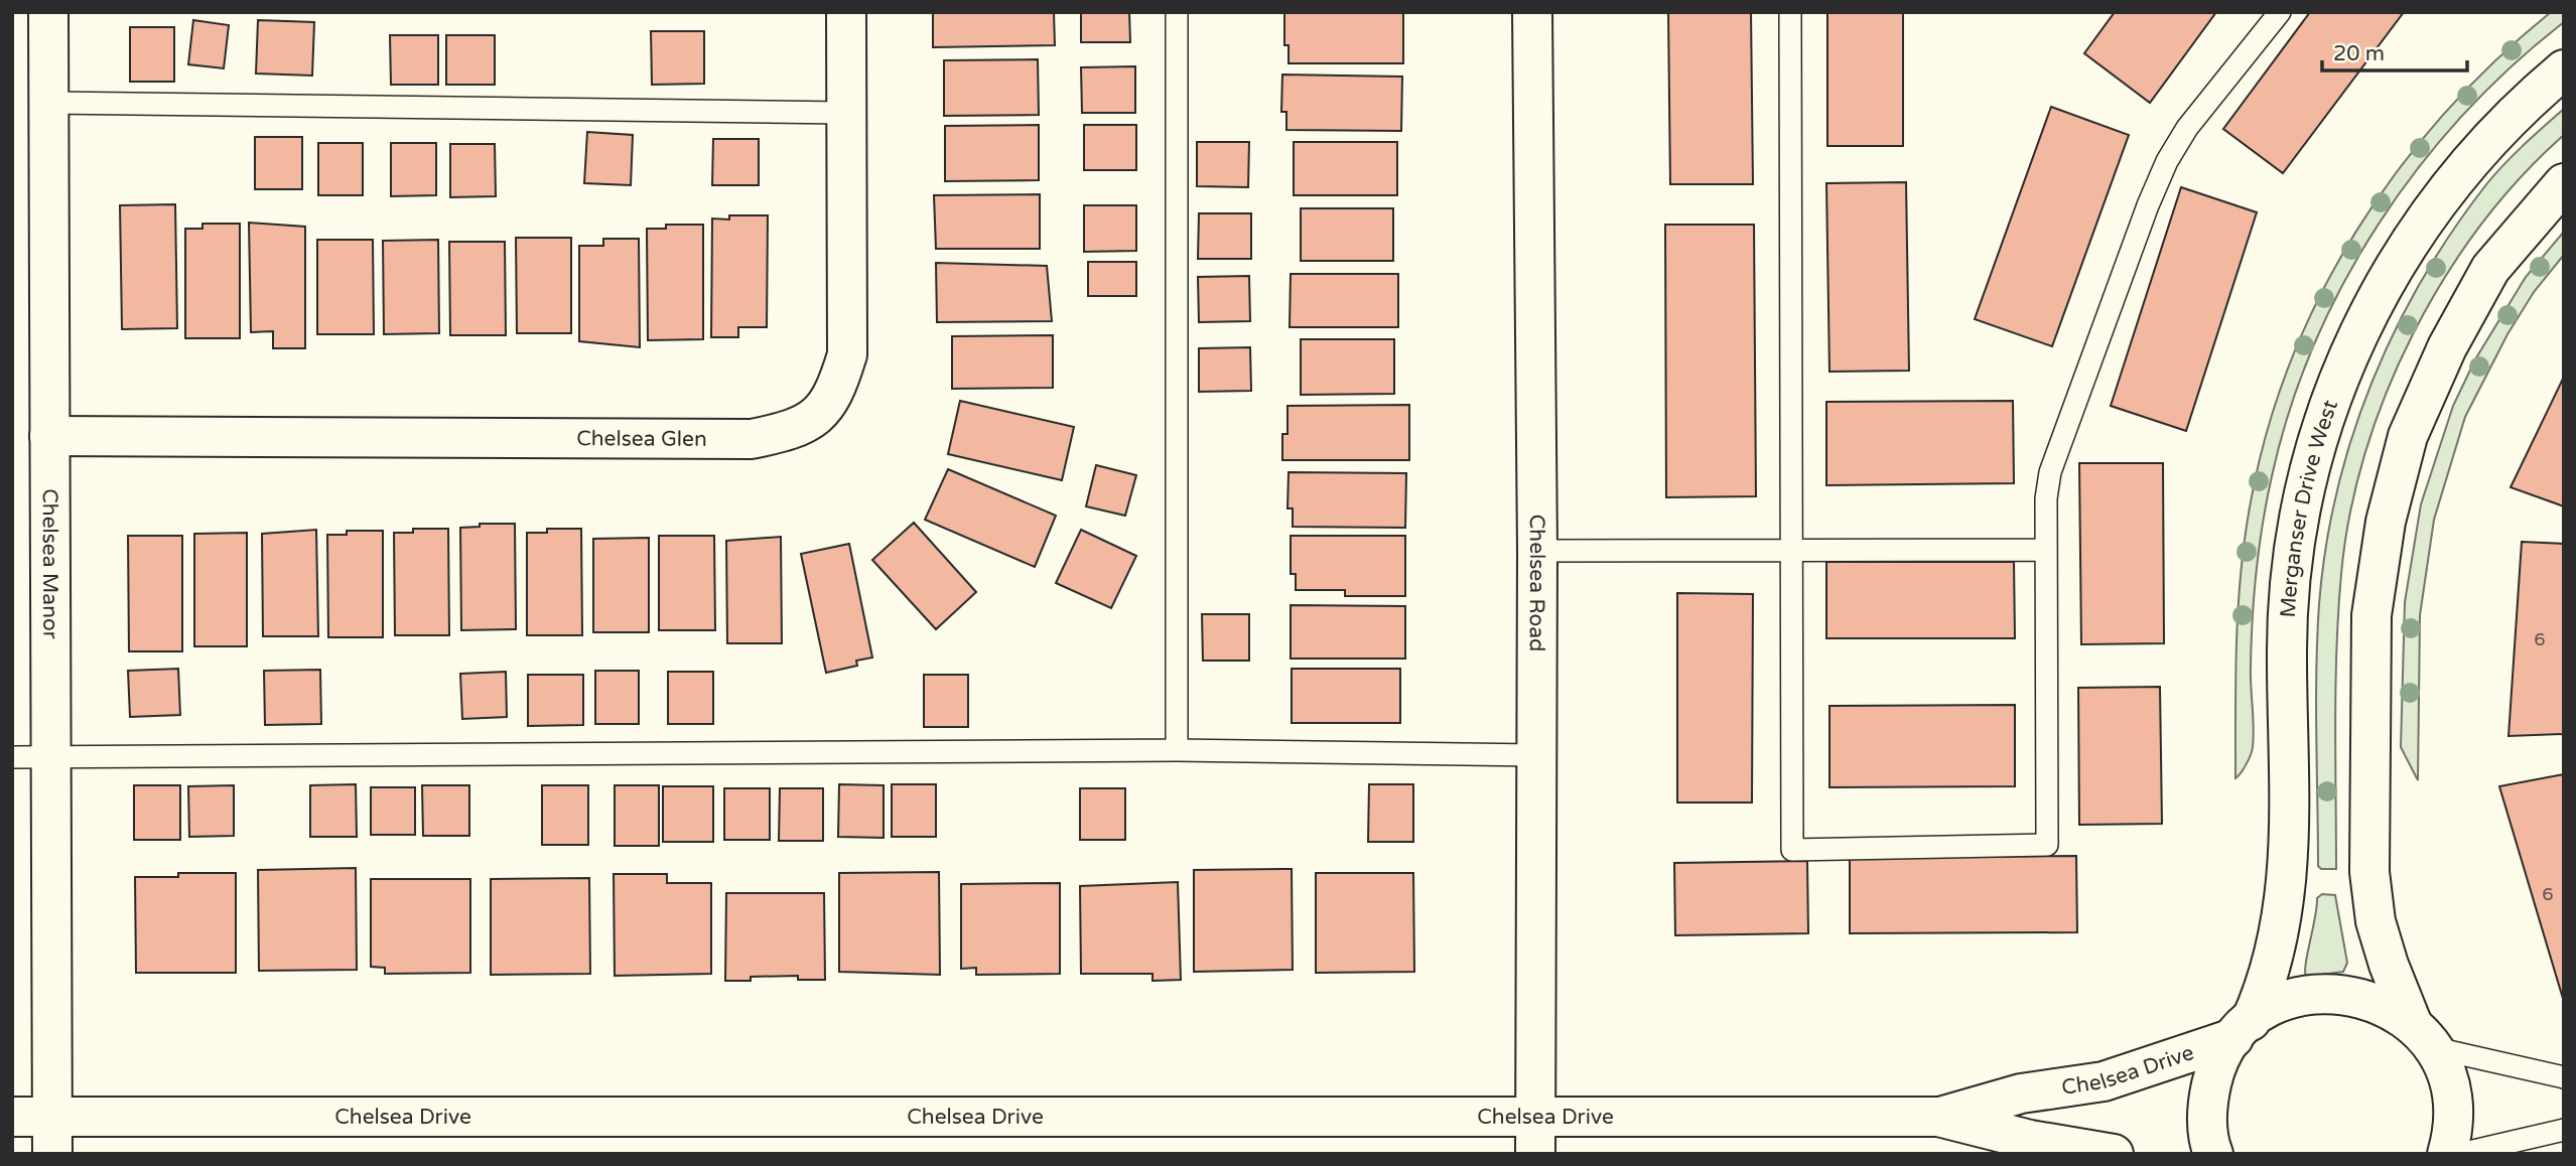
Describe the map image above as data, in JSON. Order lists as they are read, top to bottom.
{
  "streets": {
    "street": [
      "Chelsea Glen",
      "Merganser Drive West",
      "Chelsea Manor",
      "Chelsea Road",
      "Chelsea Drive"
    ]
  },
  "crossings": [
    ["Chelsea Glen", "Chelsea Manor"],
    ["Merganser Drive West", "Chelsea Drive"],
    ["Chelsea Manor", "Chelsea Drive"],
    ["Chelsea Road", "Chelsea Drive"]
  ],
  "house_numbers": ["6", "6"],
  "scale_bar": "20 m"
}
